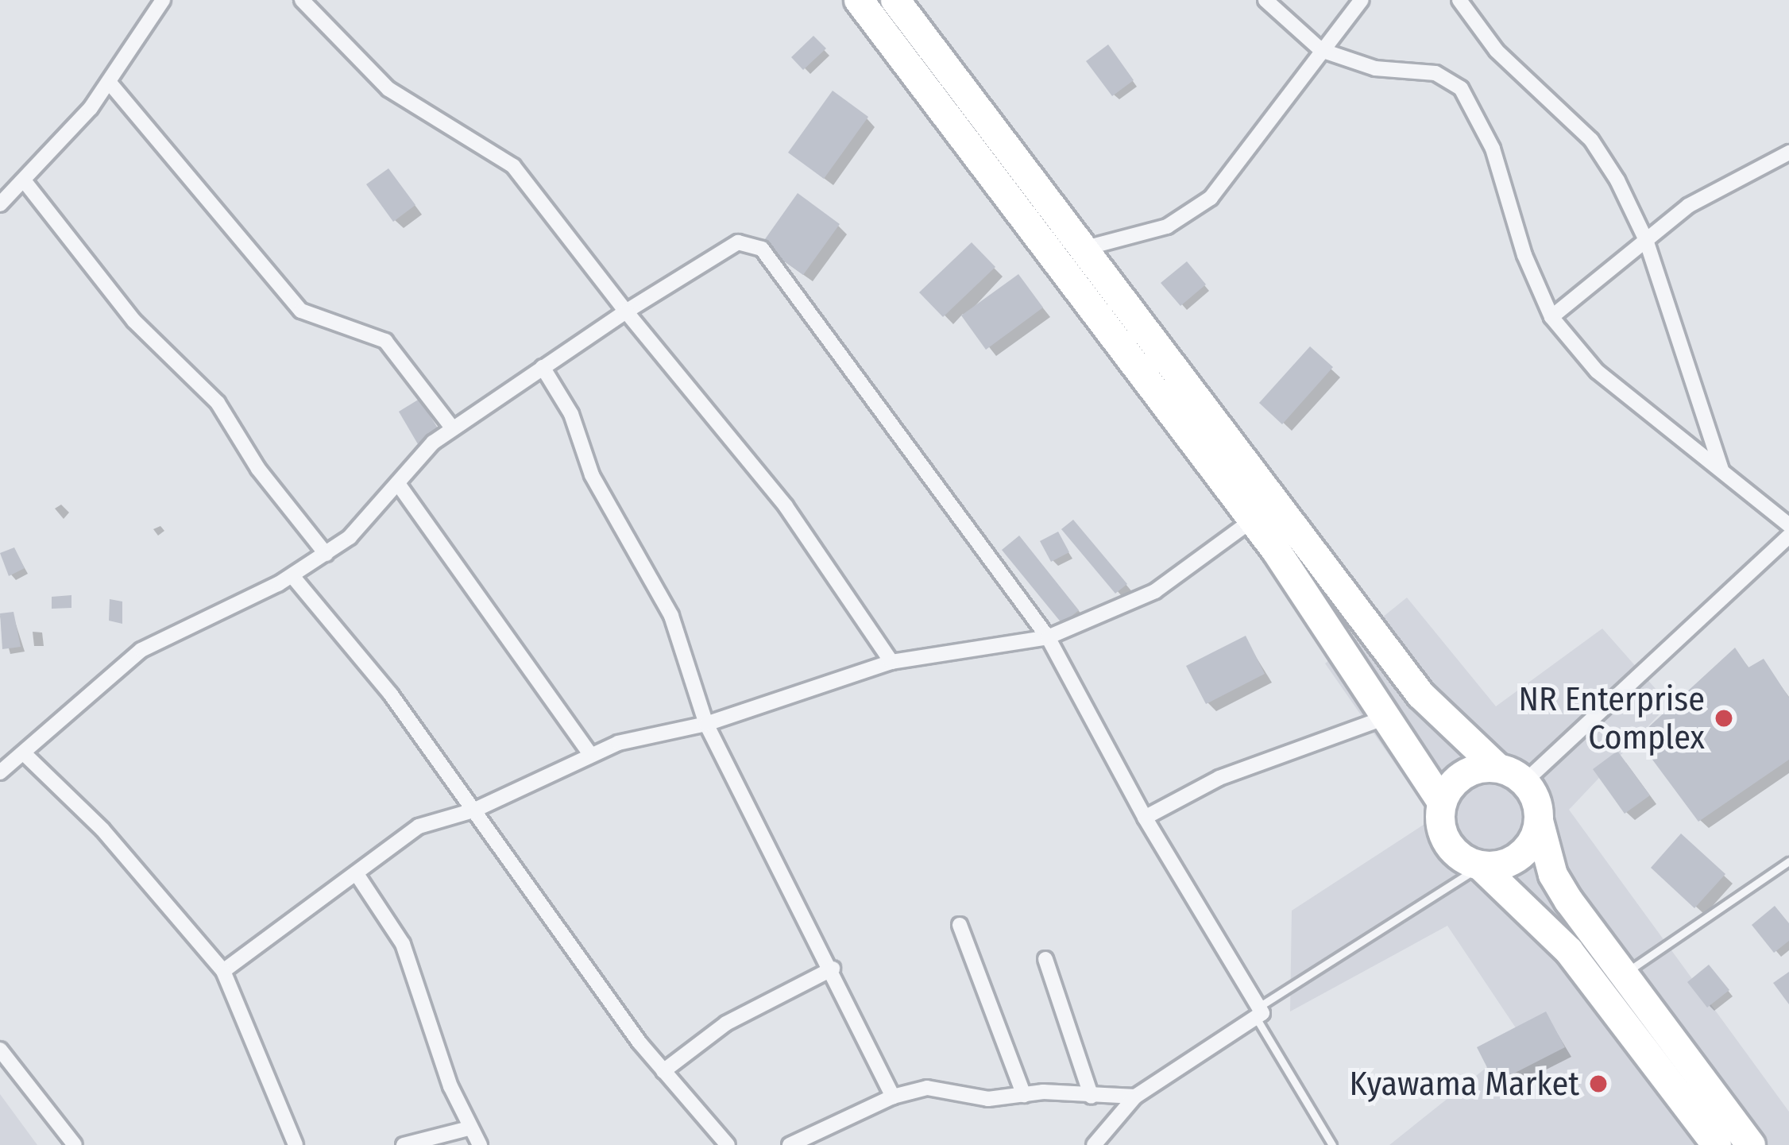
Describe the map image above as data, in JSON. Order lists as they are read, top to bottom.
{
  "places": ["NR Enterprise Complex", "Kyawama Market"]
}
